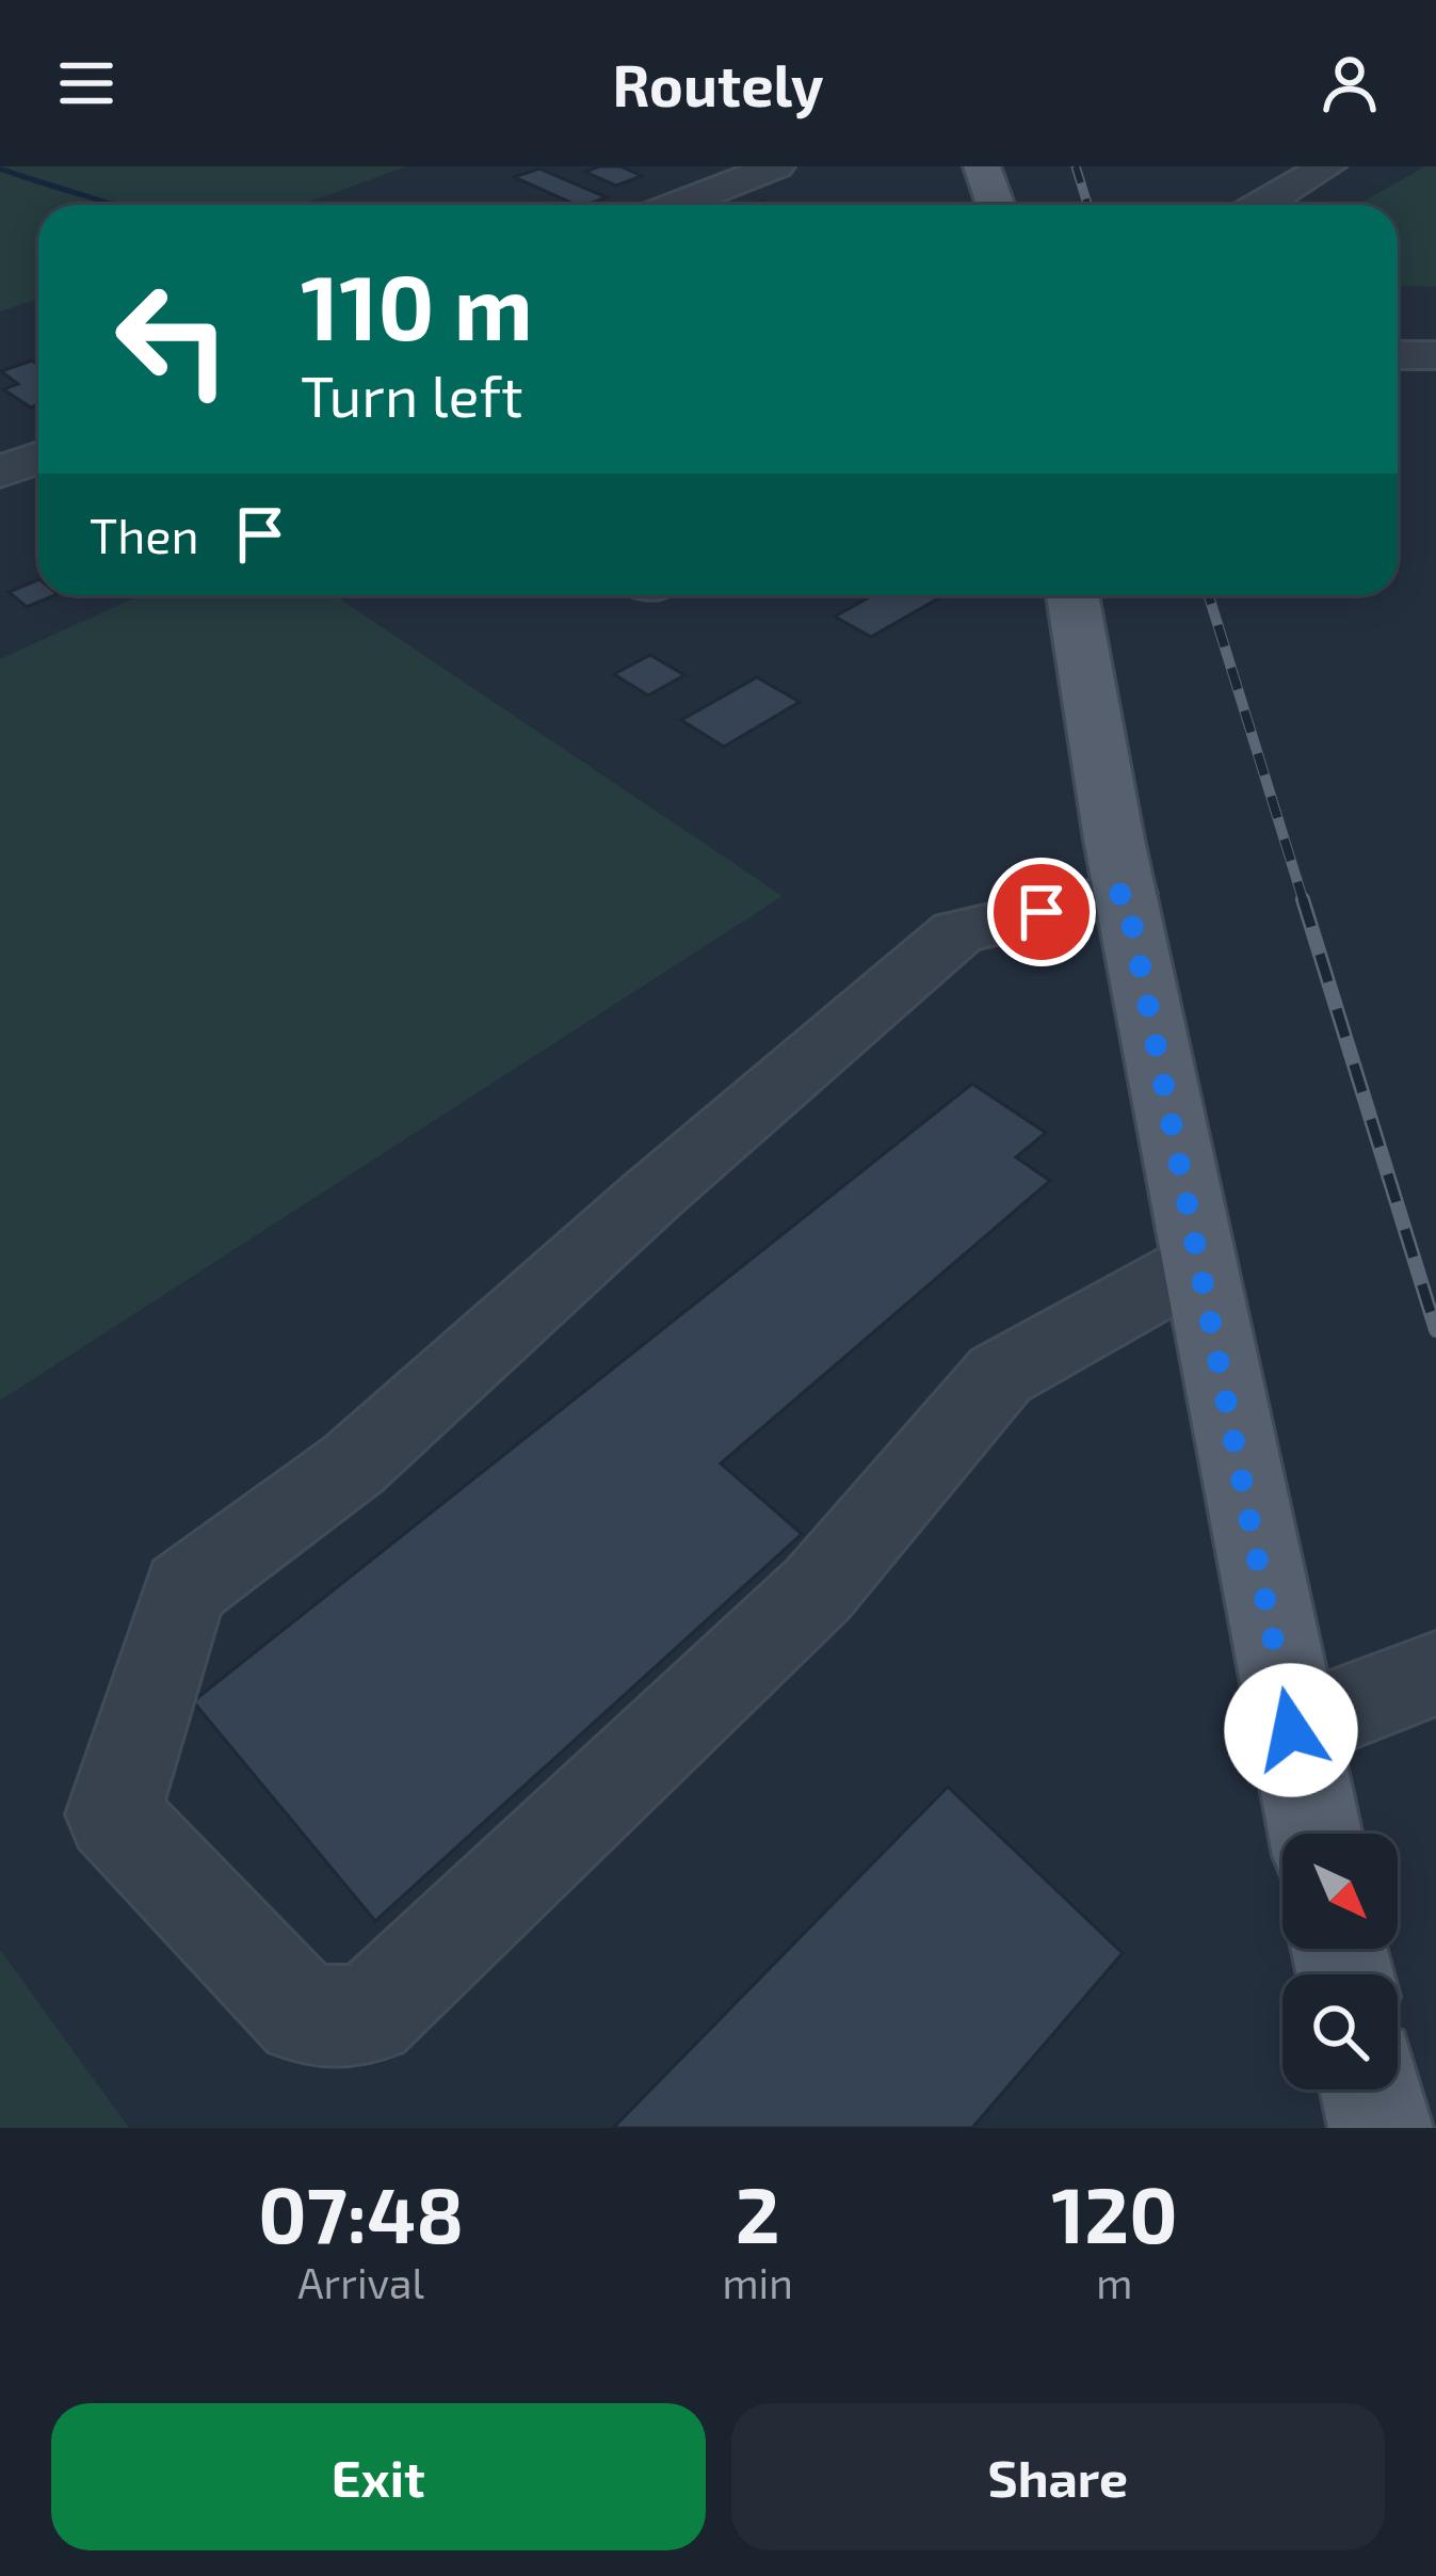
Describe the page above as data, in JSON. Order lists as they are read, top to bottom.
{
  "north": "bottom right",
  "page": {
    "header": "Routely",
    "turn": ["110 m", "Turn left"],
    "then": "Then",
    "eta": [
      "07:48",
      "Arrival",
      "2",
      "min",
      "120",
      "m"
    ],
    "buttons": ["Exit", "Share"]
  }
}
